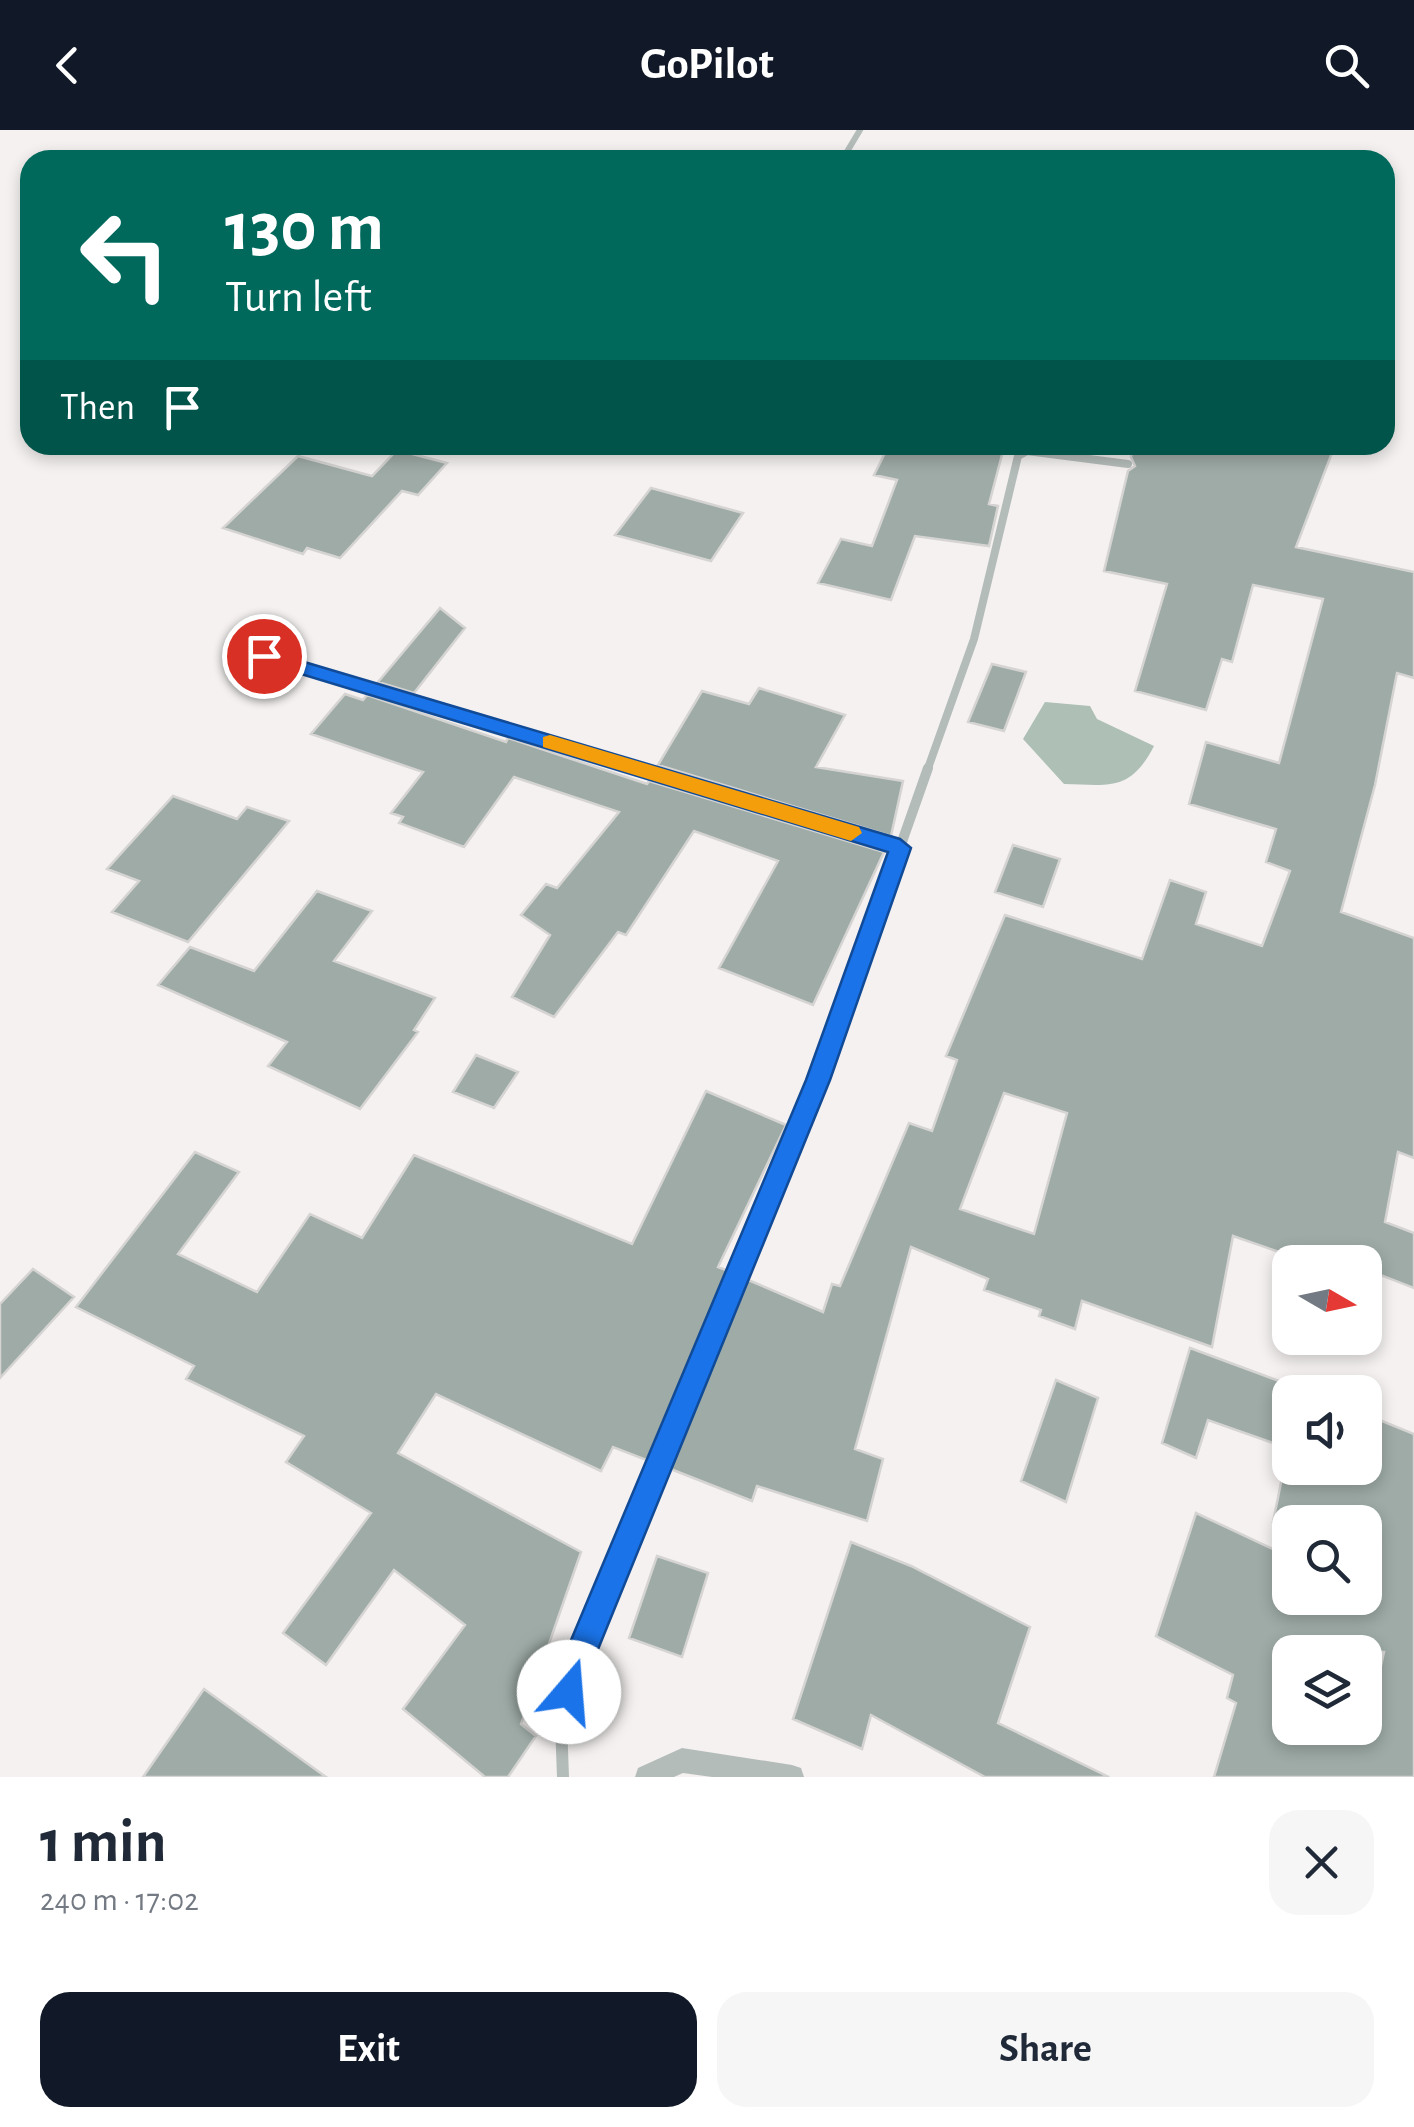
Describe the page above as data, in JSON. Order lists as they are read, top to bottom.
{
  "north": "right",
  "page": {
    "header": "GoPilot",
    "turn": ["130 m", "Turn left"],
    "then": "Then",
    "heading": ["1 min", "240 m · 17:02"],
    "buttons": ["Exit", "Share"]
  }
}
